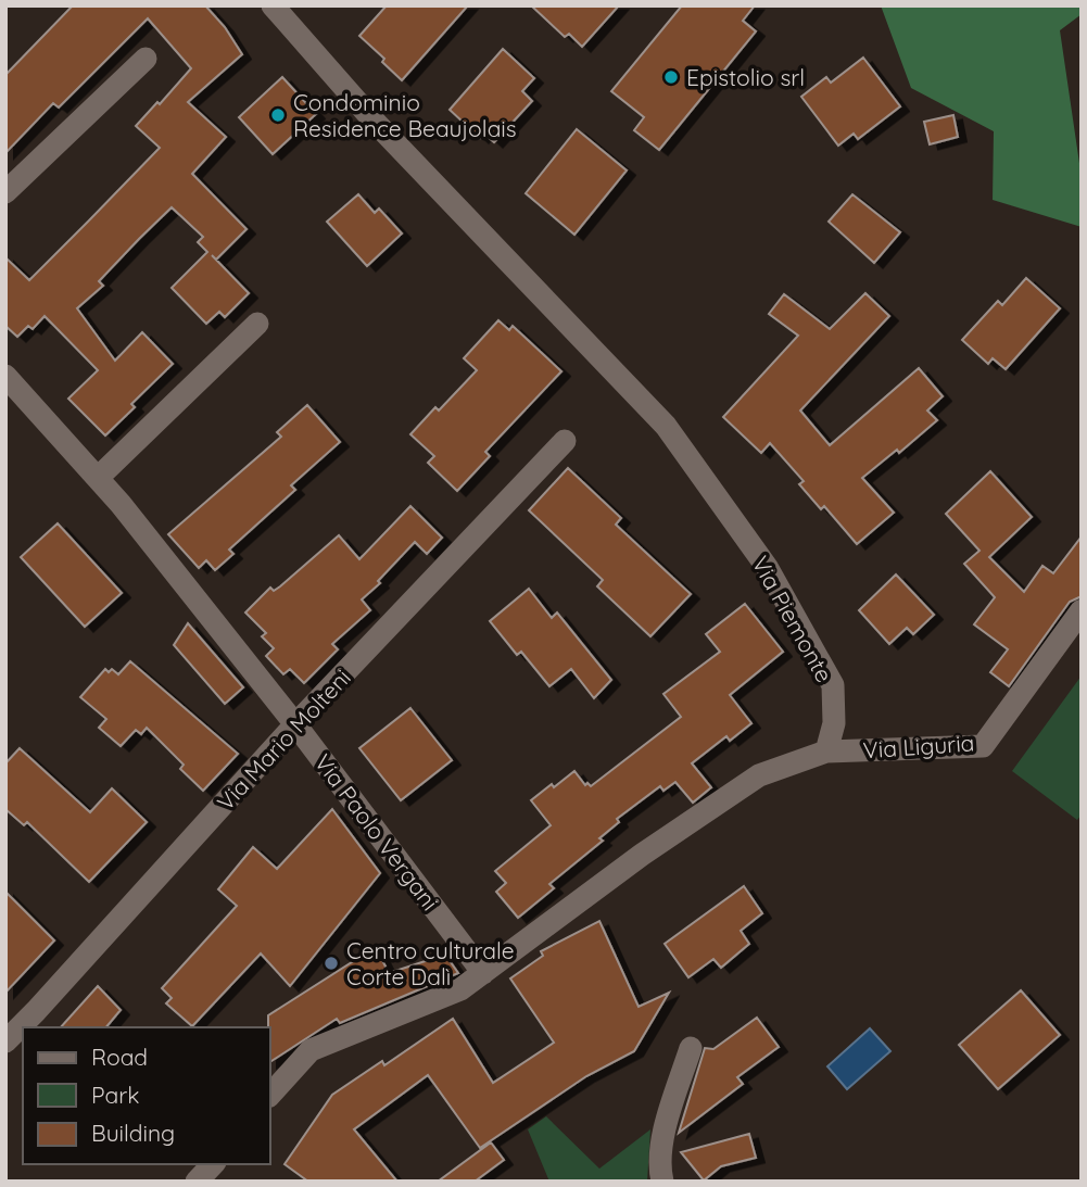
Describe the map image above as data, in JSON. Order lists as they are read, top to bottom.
{
  "streets": {
    "street": [
      "Via Piemonte",
      "Via Mario Molteni",
      "Via Liguria",
      "Via Paolo Vergani"
    ]
  },
  "crossings": [
    ["Via Piemonte", "Via Liguria"],
    ["Via Mario Molteni", "Via Paolo Vergani"]
  ],
  "places": ["Epistolio srl", "Condominio Residence Beaujolais", "Centro culturale Corte Dalì"],
  "legend": ["Road", "Park", "Building"]
}
